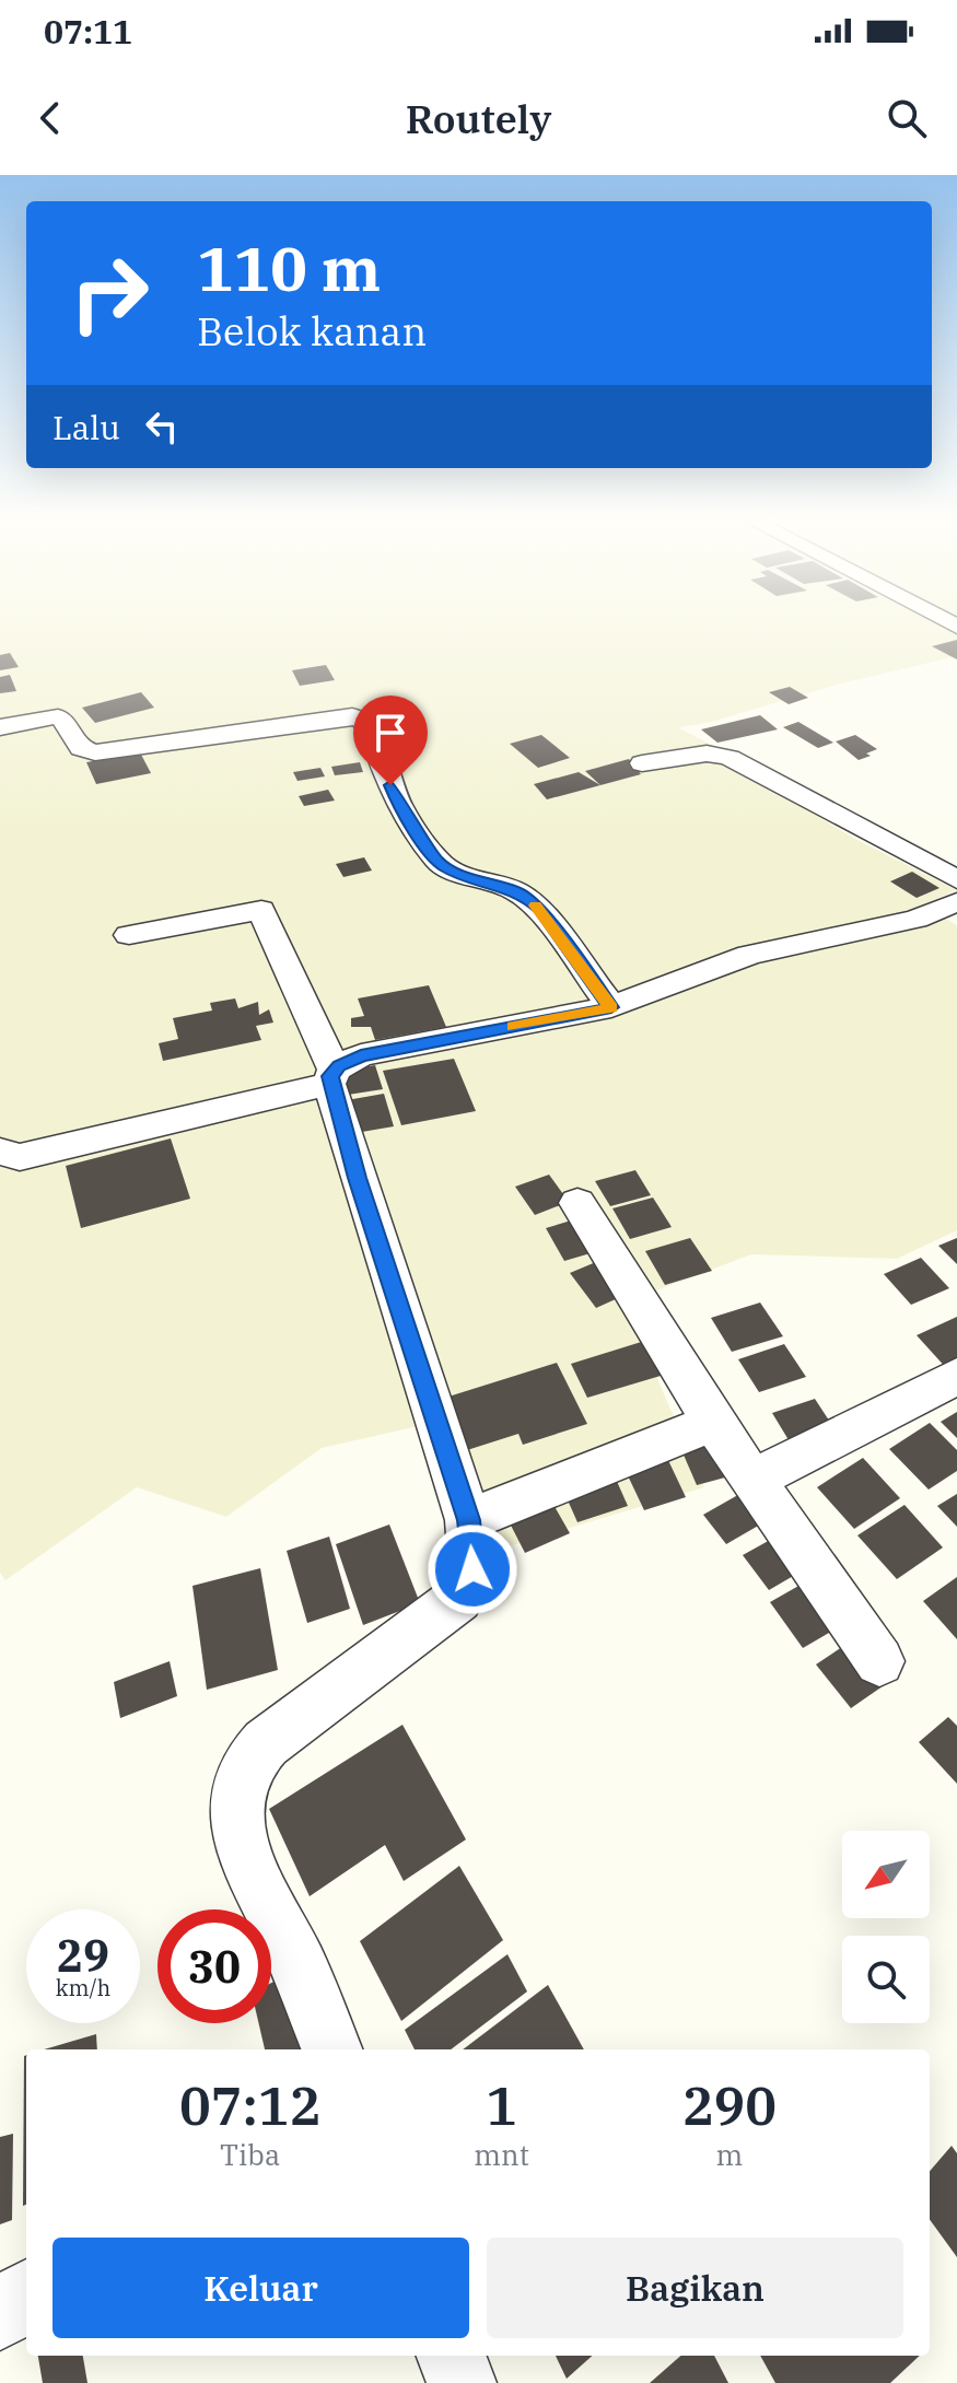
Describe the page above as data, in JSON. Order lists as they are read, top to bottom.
{
  "north": "bottom left",
  "page": {
    "status": "07:11",
    "header": "Routely",
    "turn": ["110 m", "Belok kanan"],
    "then": "Lalu",
    "speed": "29 km/h",
    "limit": "30",
    "eta": [
      "07:12",
      "Tiba",
      "1",
      "mnt",
      "290",
      "m"
    ],
    "buttons": ["Keluar", "Bagikan"]
  }
}
